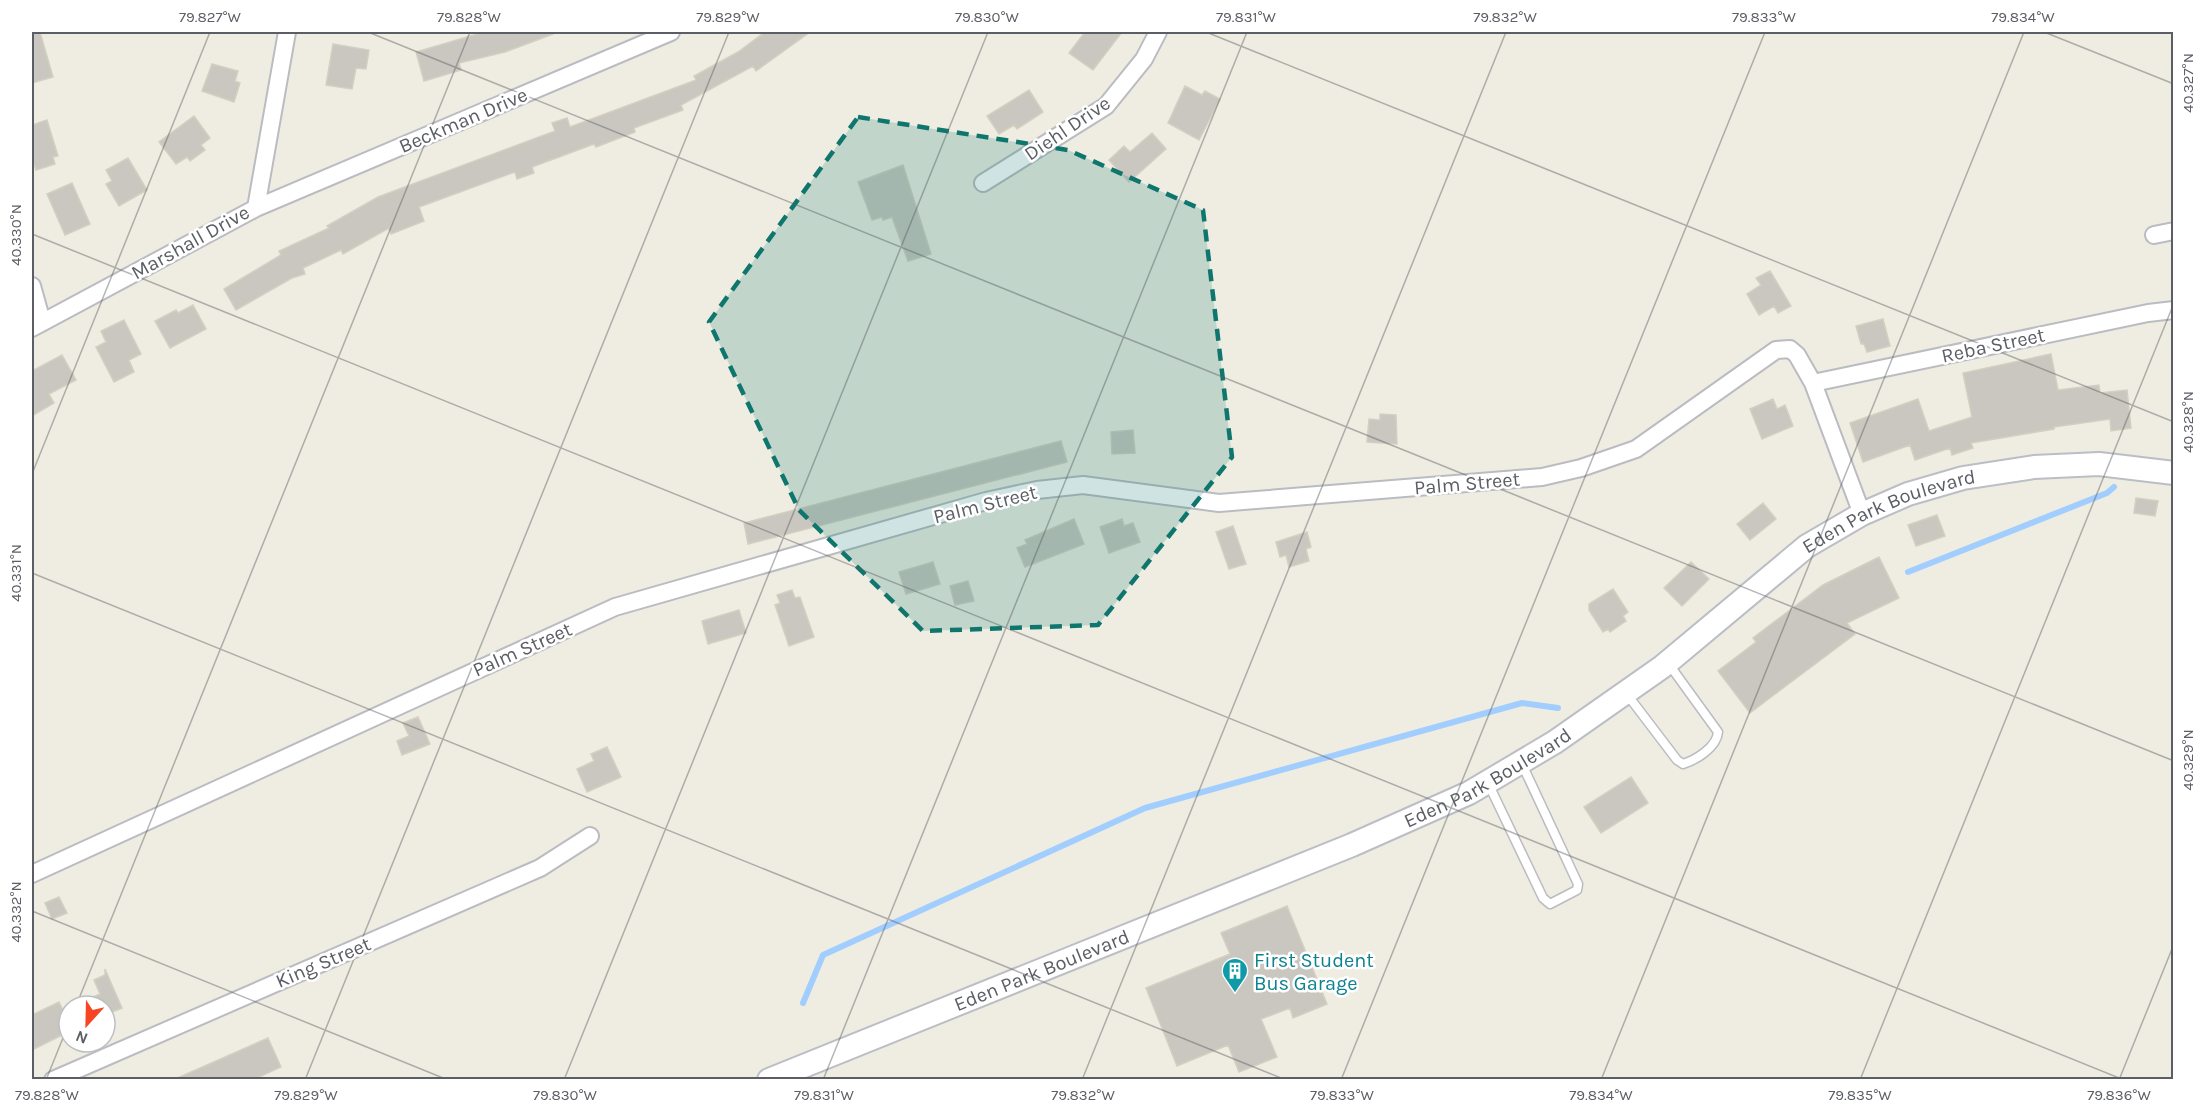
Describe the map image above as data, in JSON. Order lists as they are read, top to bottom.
{
  "streets": {
    "main road": ["Eden Park Boulevard"],
    "street": [
      "Beckman Drive",
      "Diehl Drive",
      "Marshall Drive",
      "Reba Street",
      "Palm Street",
      "King Street"
    ]
  },
  "crossings": [
    ["Beckman Drive", "Marshall Drive"],
    ["Reba Street", "Palm Street"],
    ["Palm Street", "Eden Park Boulevard"]
  ],
  "places": {
    "building": ["First Student Bus Garage"]
  },
  "north": "bottom",
  "coordinates": [
    "79.827°W",
    "79.828°W",
    "79.829°W",
    "79.830°W",
    "79.831°W",
    "79.832°W",
    "79.833°W",
    "79.834°W",
    "40.327°N",
    "40.330°N",
    "40.328°N",
    "40.331°N",
    "40.329°N",
    "40.332°N",
    "79.835°W",
    "79.836°W"
  ]
}
